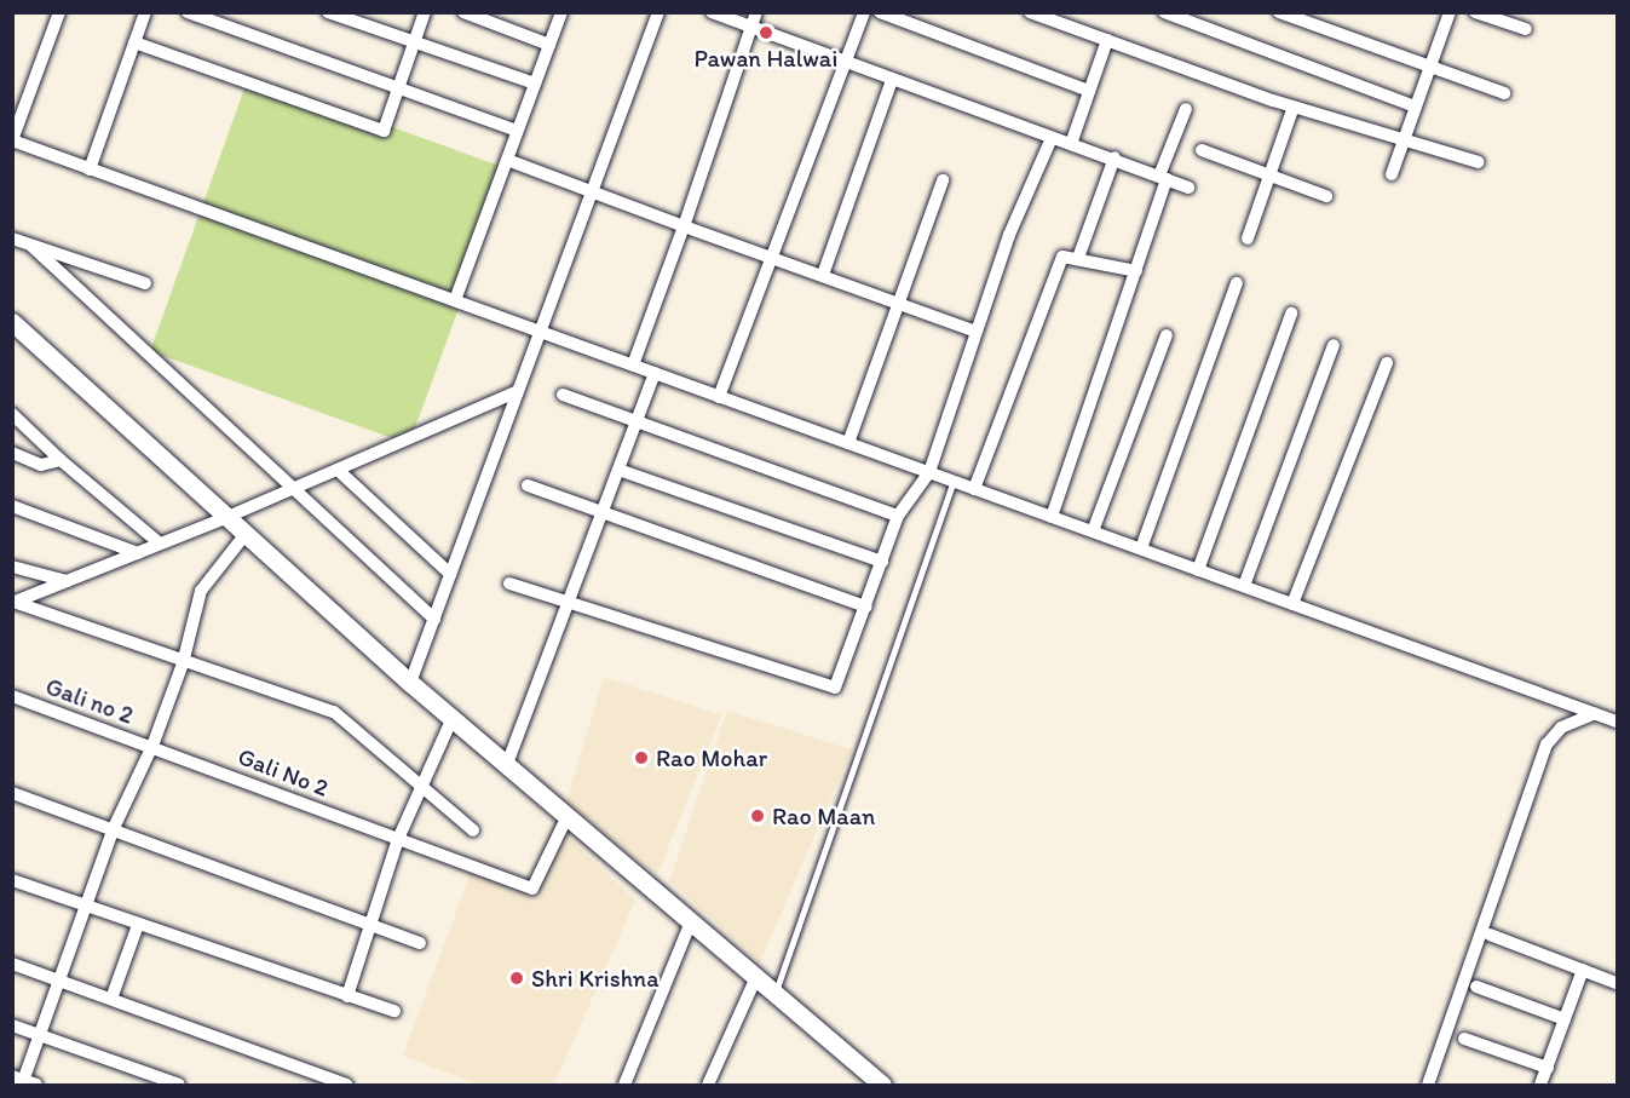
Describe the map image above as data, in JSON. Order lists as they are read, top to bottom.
{
  "streets": {
    "street": ["Gali no 2", "Gali No 2"]
  },
  "crossings": [
    ["Gali no 2", "Gali No 2"]
  ],
  "places": [
    "Pawan Halwai",
    "Rao Mohar",
    "Rao Maan",
    "Shri Krishna"
  ]
}
